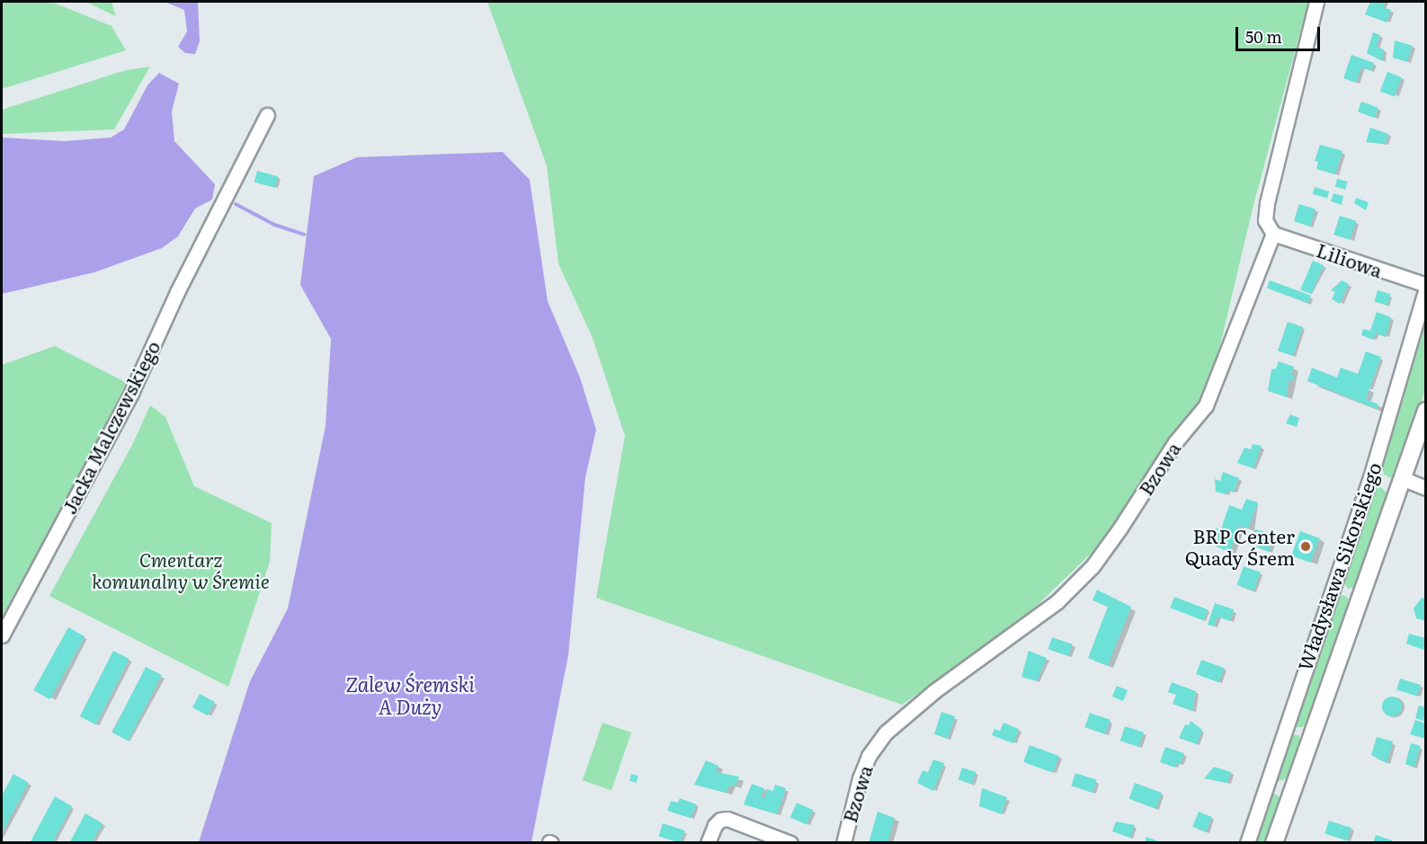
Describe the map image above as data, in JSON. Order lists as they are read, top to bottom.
{
  "streets": {
    "main road": ["Władysława Sikorskiego"],
    "street": ["Liliowa", "Jacka Malczewskiego", "Bzowa"]
  },
  "crossings": [
    ["Liliowa", "Bzowa"],
    ["Liliowa", "Władysława Sikorskiego"]
  ],
  "water": ["Zalew Śremski A Duży"],
  "parks": ["Cmentarz komunalny w Śremie"],
  "places": ["BRP Center Quady Śrem"],
  "scale_bar": "50 m"
}
